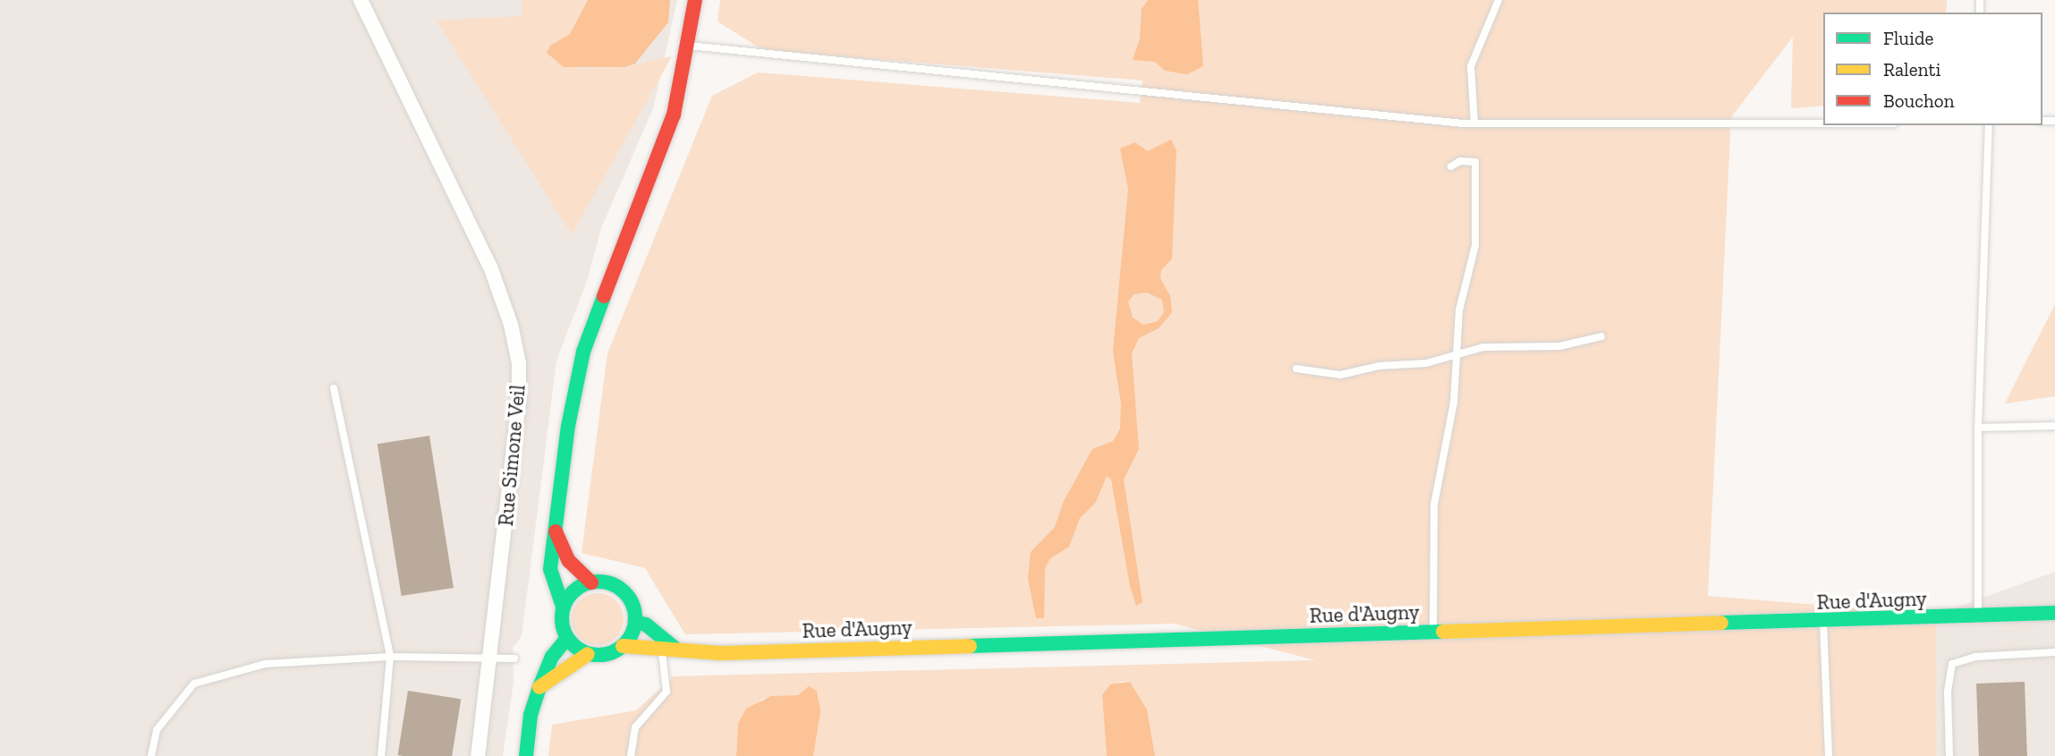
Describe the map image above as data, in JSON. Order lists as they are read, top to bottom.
{
  "streets": {
    "main road": ["Rue d'Augny"],
    "street": ["Rue Simone Veil"]
  },
  "legend": ["Fluide", "Ralenti", "Bouchon"]
}
